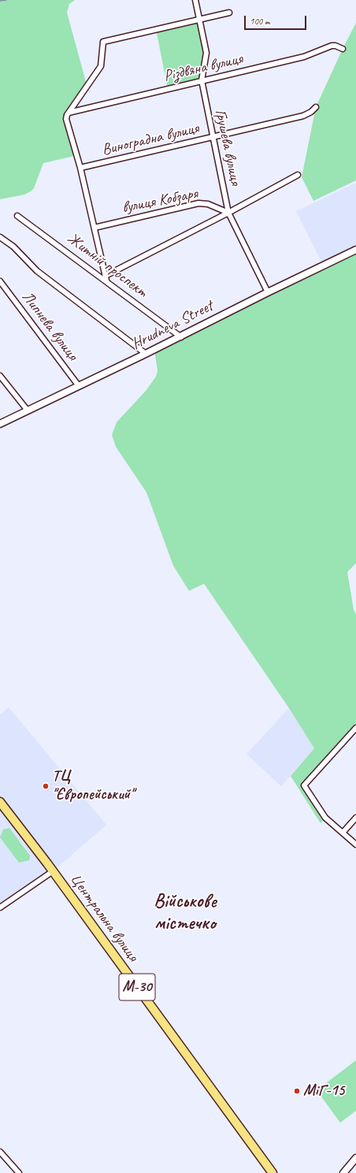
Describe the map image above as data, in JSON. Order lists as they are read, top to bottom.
{
  "streets": {
    "highway": ["Центральна вулиця", "М-30"],
    "street": [
      "Різдвяна вулиця",
      "Виноградна вулиця",
      "Грушева вулиця",
      "вулиця Кобзаря",
      "Житній проспект",
      "Hrudneva Street",
      "Липнева вулиця"
    ]
  },
  "crossings": [
    ["Різдвяна вулиця", "Грушева вулиця"],
    ["Виноградна вулиця", "Грушева вулиця"],
    ["Грушева вулиця", "вулиця Кобзаря"],
    ["Грушева вулиця", "Hrudneva Street"],
    ["вулиця Кобзаря", "Житній проспект"],
    ["Житній проспект", "Hrudneva Street"],
    ["Hrudneva Street", "Липнева вулиця"]
  ],
  "districts": ["Військове містечко"],
  "places": ["ТЦ \"Європейський\"", "МіГ-15"],
  "scale_bar": "100 m"
}
